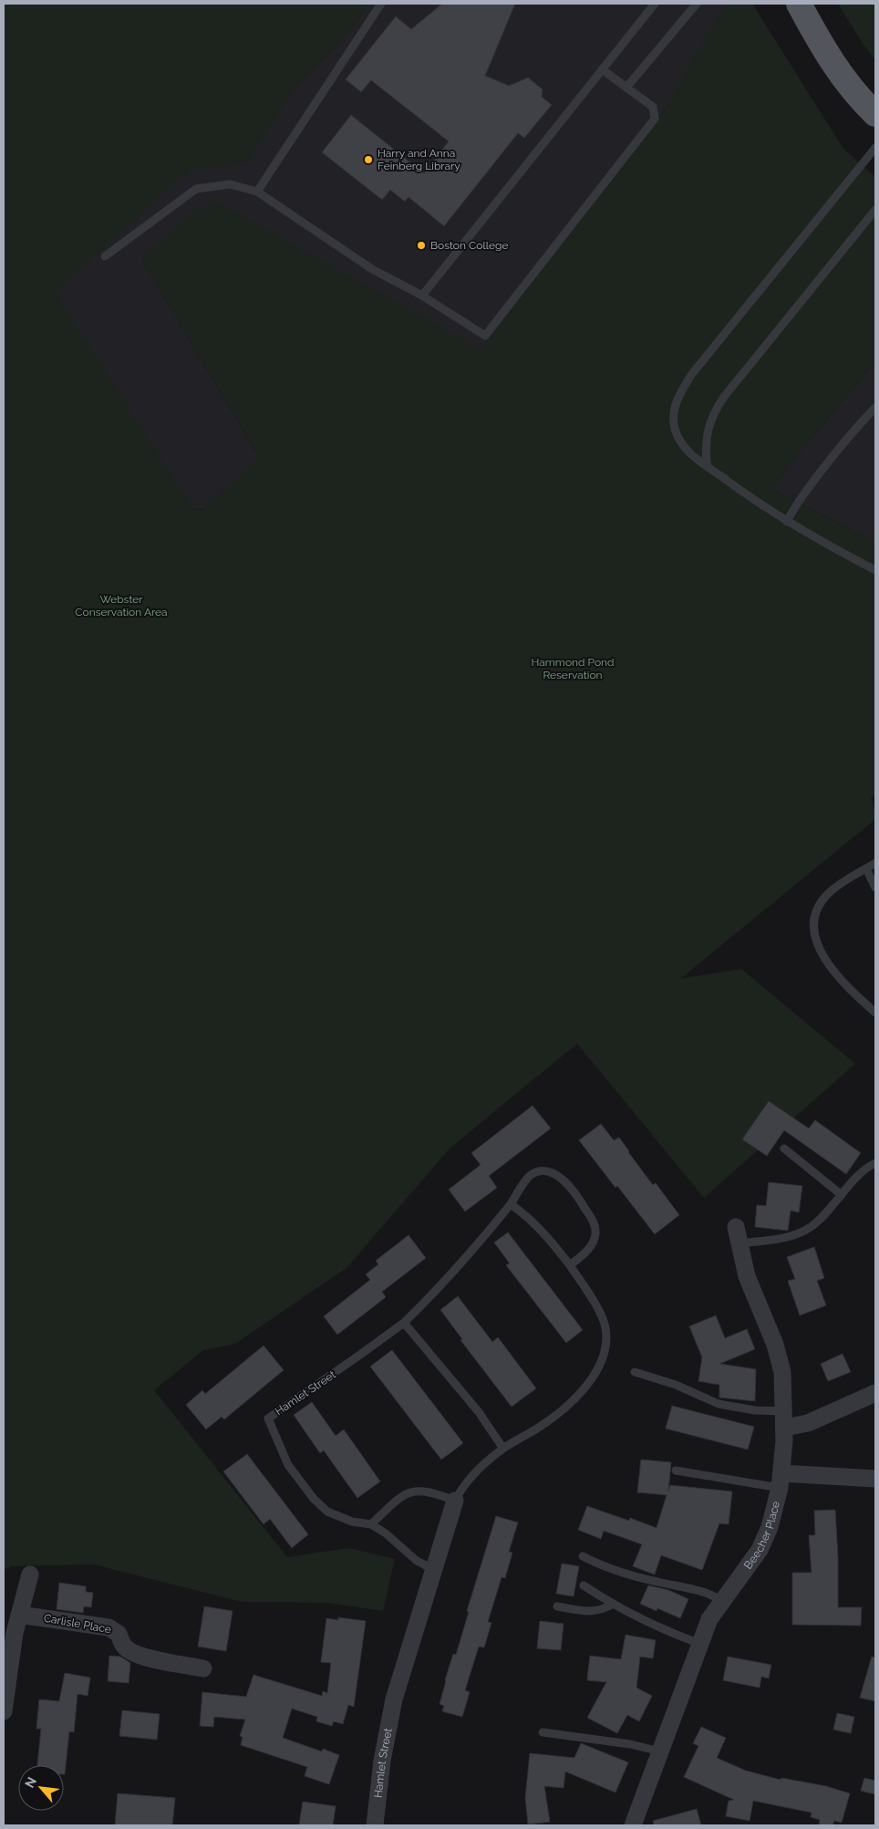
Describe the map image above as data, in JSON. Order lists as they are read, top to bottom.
{
  "streets": {
    "street": ["Hamlet Street", "Beecher Place", "Carlisle Place"]
  },
  "parks": ["Webster Conservation Area", "Hammond Pond Reservation"],
  "places": ["Harry and Anna Feinberg Library", "Boston College"],
  "north": "top left"
}
